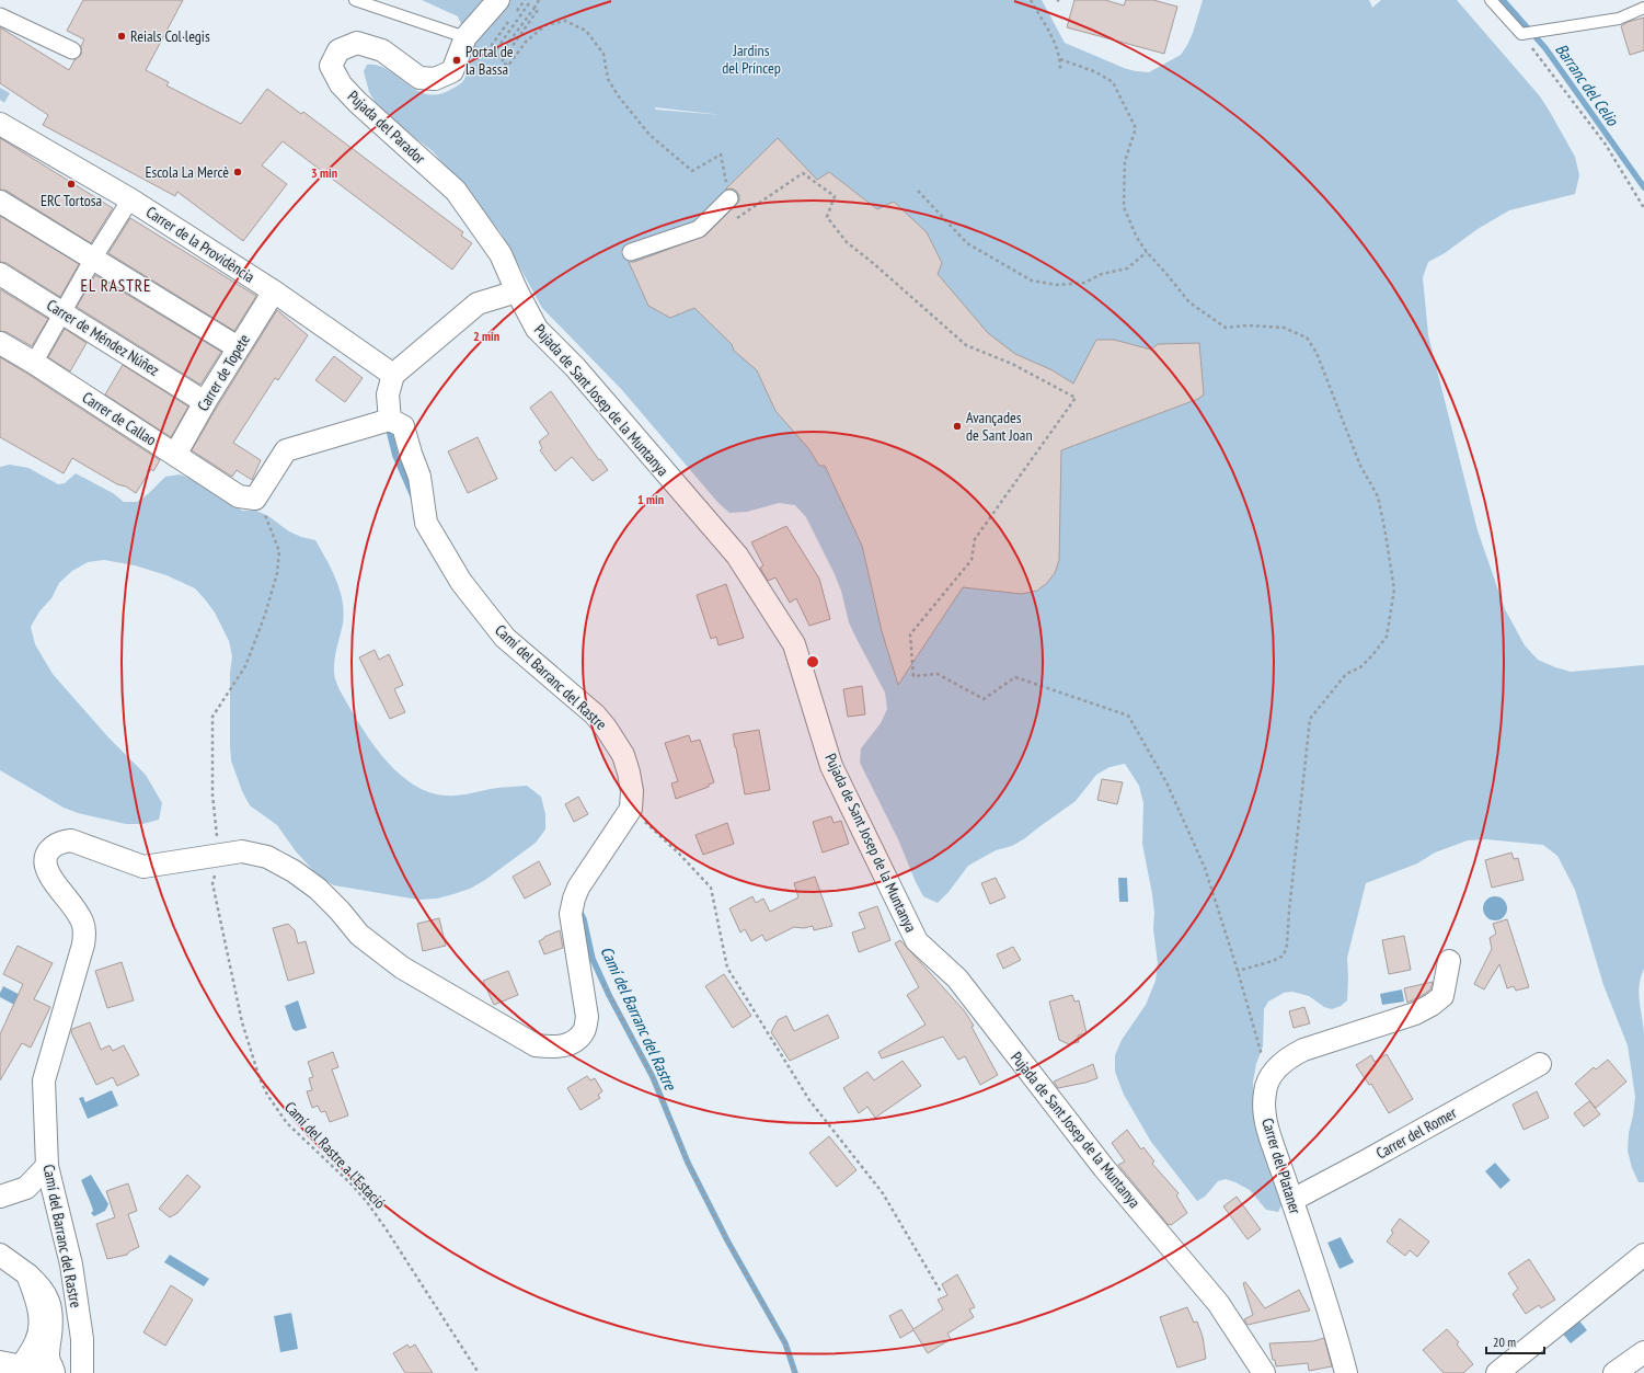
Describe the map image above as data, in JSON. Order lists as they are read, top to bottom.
{
  "streets": {
    "street": [
      "Pujada del Parador",
      "Carrer de la Providència",
      "Carrer de Méndez Núñez",
      "Carrer de Topete",
      "Pujada de Sant Josep de la Muntanya",
      "Carrer de Callao",
      "Camí del Barranc del Rastre",
      "Carrer del Romer",
      "Carrer del Plataner"
    ],
    "path": ["Camí del Rastre a l'Estació"]
  },
  "crossings": [
    ["Pujada del Parador", "Pujada de Sant Josep de la Muntanya"],
    ["Carrer de la Providència", "Carrer de Topete"],
    ["Carrer de Méndez Núñez", "Carrer de Topete"],
    ["Carrer de Topete", "Carrer de Callao"],
    ["Carrer de Callao", "Camí del Rastre a l'Estació"],
    ["Camí del Barranc del Rastre", "Camí del Rastre a l'Estació"],
    ["Carrer del Romer", "Carrer del Plataner"]
  ],
  "districts": ["EL RASTRE"],
  "water": ["Barranc del Celio", "Camí del Barranc del Rastre"],
  "parks": ["Jardins del Príncep"],
  "places": [
    "Reials Col·legis",
    "Portal de la Bassa",
    "Escola La Mercè",
    "ERC Tortosa",
    "Avançades de Sant Joan"
  ],
  "scale_bar": "20 m",
  "rings": ["3 min", "2 min", "1 min"]
}
